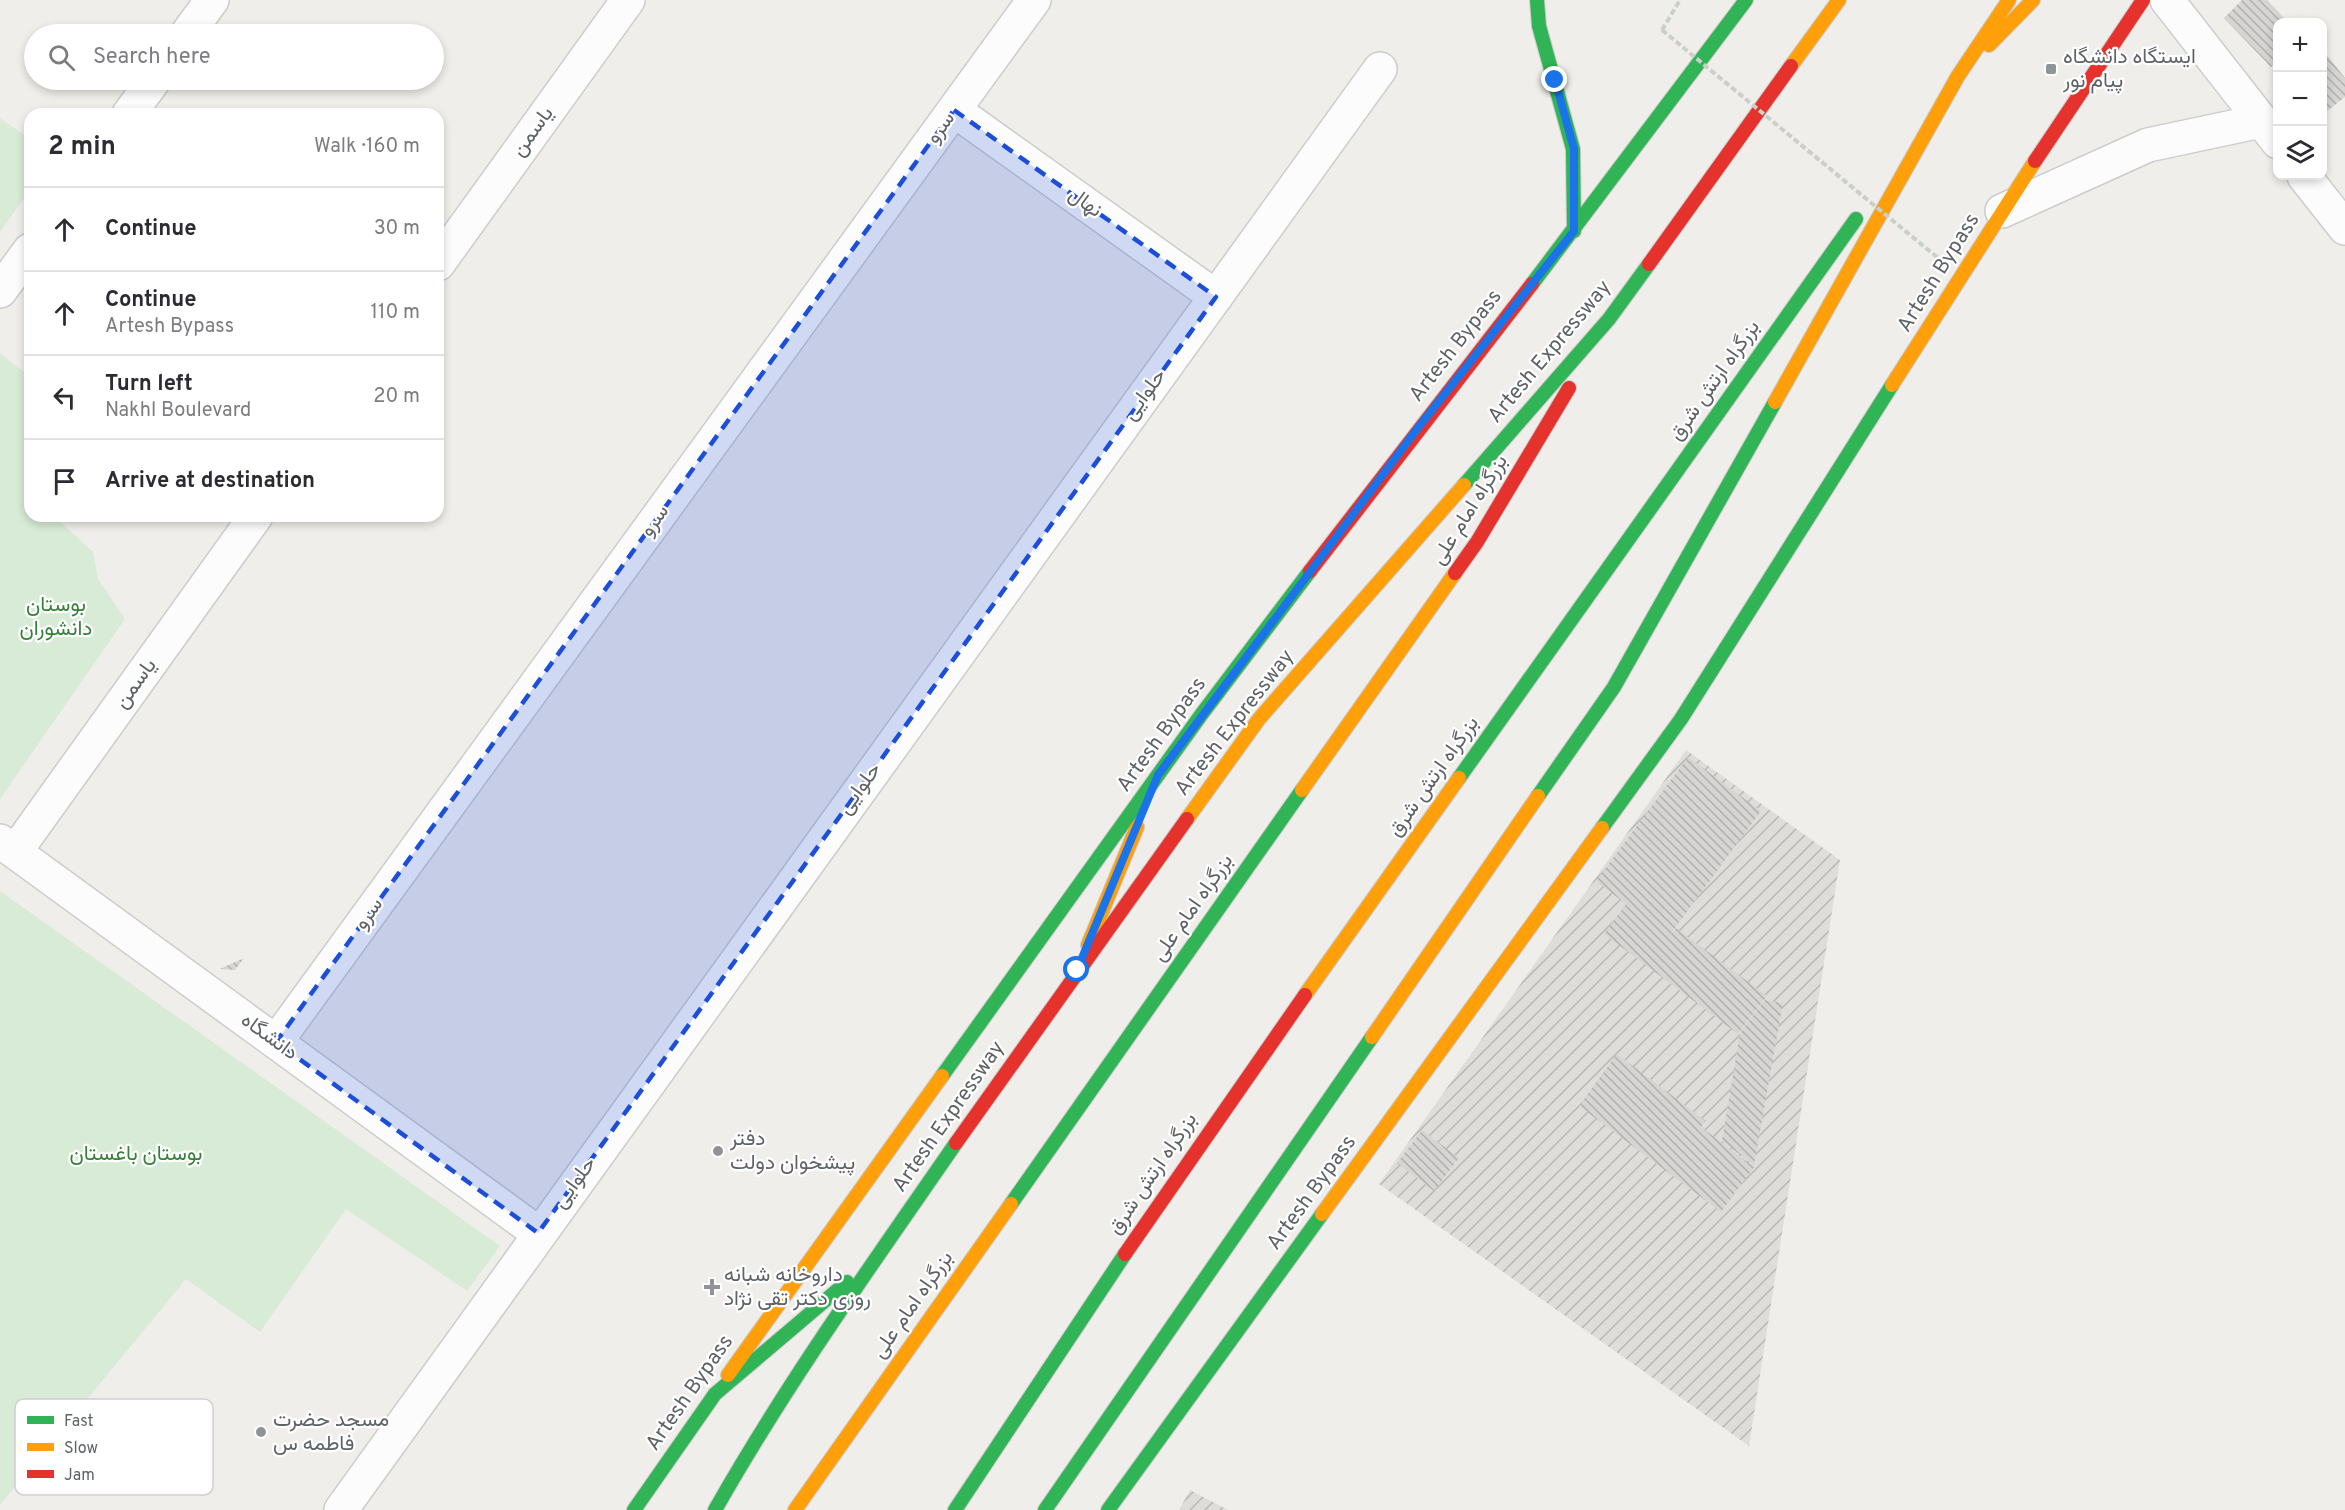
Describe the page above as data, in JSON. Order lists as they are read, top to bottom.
{
  "streets": {
    "main road": [
      "Artesh Bypass",
      "Artesh Expressway",
      "بزرگراه ارتش شرق",
      "بزرگراه امام علی"
    ],
    "street": [
      "سرو",
      "یاسمن",
      "نهال",
      "حلوایی",
      "دانشگاه"
    ]
  },
  "crossings": [
    ["سرو", "نهال"],
    ["سرو", "دانشگاه"],
    ["یاسمن", "دانشگاه"],
    ["نهال", "حلوایی"],
    ["Artesh Expressway", "بزرگراه امام علی"],
    ["حلوایی", "دانشگاه"]
  ],
  "parks": ["بوستان دانشوران", "بوستان باغستان"],
  "places": {
    "transit": ["ایستگاه دانشگاه پیام نور"],
    "other": ["دفتر پیشخوان دولت", "مسجد حضرت فاطمه س"],
    "health": ["داروخانه شبانه روزی دکتر تقی نژاد"]
  },
  "legend": ["Fast", "Slow", "Jam"],
  "page": {
    "map_buttons": ["+", "−"],
    "search": "Search here",
    "heading": ["2 min", "Walk · 160 m"],
    "list": [
      ["Continue", "30 m"],
      ["Continue", "Artesh Bypass", "110 m"],
      ["Turn left", "Nakhl Boulevard", "20 m"],
      "Arrive at destination"
    ]
  }
}
